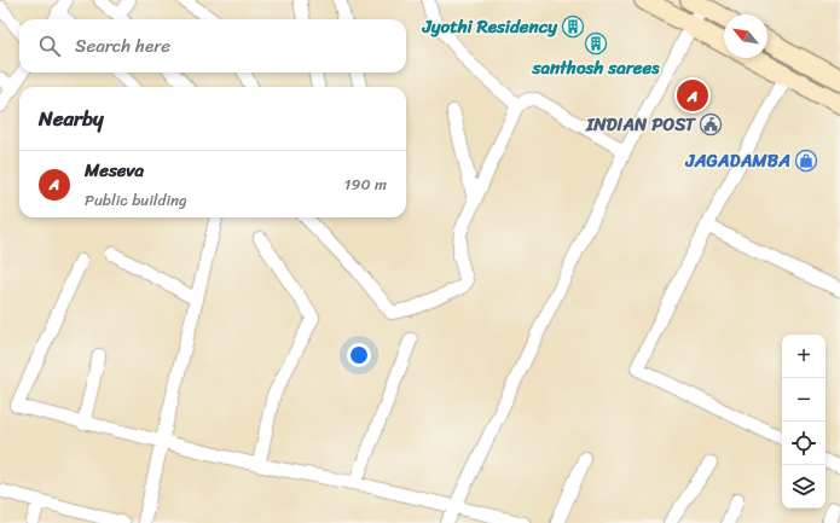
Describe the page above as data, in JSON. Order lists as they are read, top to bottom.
{
  "places": {
    "building": ["Jyothi Residency", "santhosh sarees"],
    "public building": ["INDIAN POST"],
    "shop": ["JAGADAMBA"]
  },
  "north": "top left",
  "page": {
    "search": "Search here",
    "pins": "A",
    "heading": "Nearby",
    "list": [
      {
        "mark": "A",
        "name": "Meseva",
        "note": "Public building",
        "value": "190 m"
      }
    ],
    "map_buttons": ["+", "−"]
  }
}
